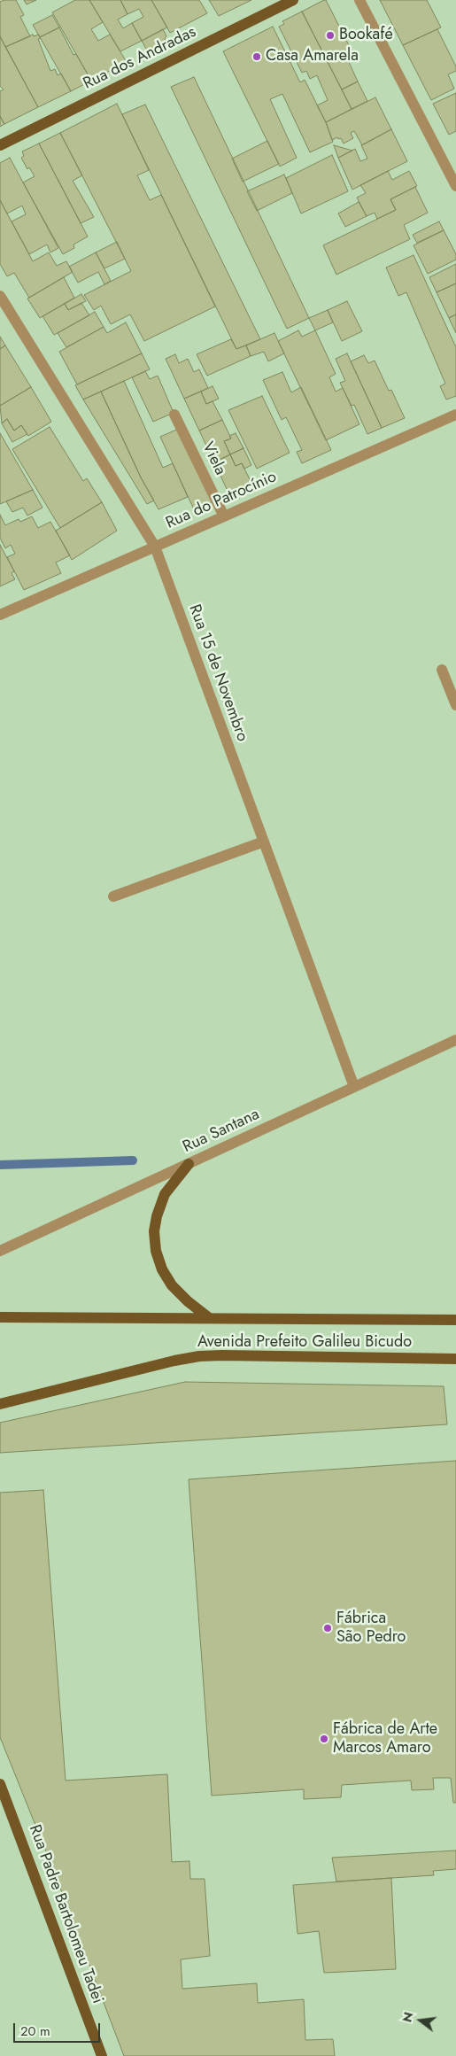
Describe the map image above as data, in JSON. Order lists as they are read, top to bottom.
{
  "streets": {
    "main road": ["Rua dos Andradas", "Avenida Prefeito Galileu Bicudo", "Rua Padre Bartolomeu Tadei"],
    "street": [
      "Viela",
      "Rua do Patrocínio",
      "Rua 15 de Novembro",
      "Rua Santana"
    ]
  },
  "crossings": [
    ["Viela", "Rua do Patrocínio"],
    ["Rua do Patrocínio", "Rua 15 de Novembro"],
    ["Rua 15 de Novembro", "Rua Santana"]
  ],
  "places": [
    "Bookafé",
    "Casa Amarela",
    "Fábrica São Pedro",
    "Fábrica de Arte Marcos Amaro"
  ],
  "scale_bar": "20 m",
  "north": "left"
}
